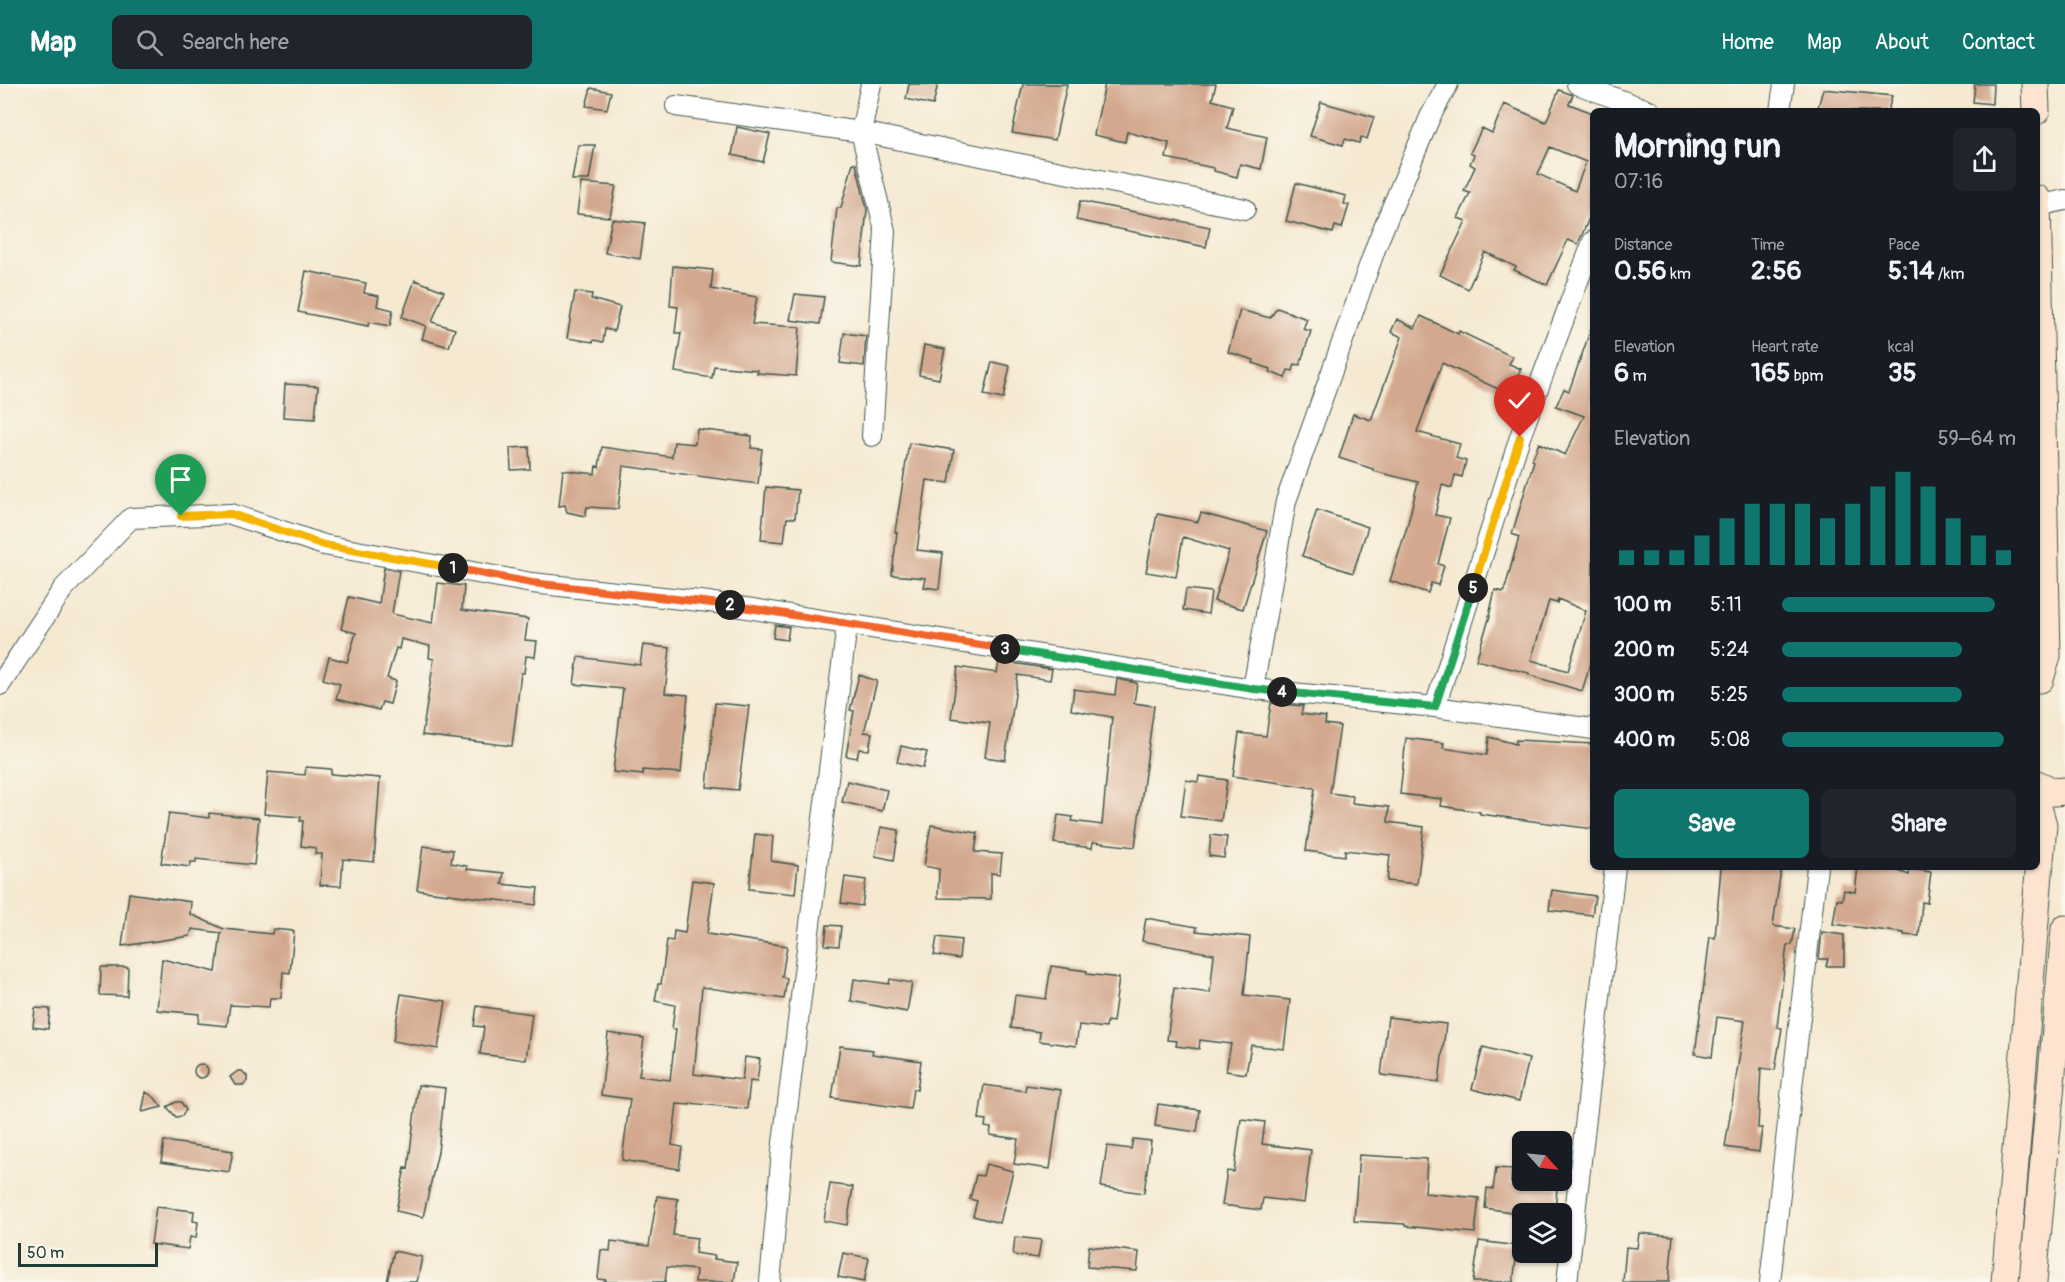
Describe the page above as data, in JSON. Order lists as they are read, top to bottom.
{
  "scale_bar": "50 m",
  "north": "bottom right",
  "page": {
    "header": "Map",
    "search": "Search here",
    "nav": [
      "Home",
      "Map",
      "About",
      "Contact"
    ],
    "heading": ["Morning run", "07:16"],
    "stats": [
      ["Distance", "0.56 km"],
      ["Time", "2:56"],
      ["Pace", "5:14 /km"],
      ["Elevation", "6 m"],
      ["Heart rate", "165 bpm"],
      ["kcal", "35"]
    ],
    "chart": ["Elevation", "59–64 m"],
    "pins": [
      "1",
      "5",
      "2",
      "3",
      "4"
    ],
    "list": [
      {
        "name": "100 m",
        "note": "5:11"
      },
      {
        "name": "200 m",
        "note": "5:24"
      },
      {
        "name": "300 m",
        "note": "5:25"
      },
      {
        "name": "400 m",
        "note": "5:08"
      }
    ],
    "buttons": ["Save", "Share"],
    "scale": "50 m"
  }
}
